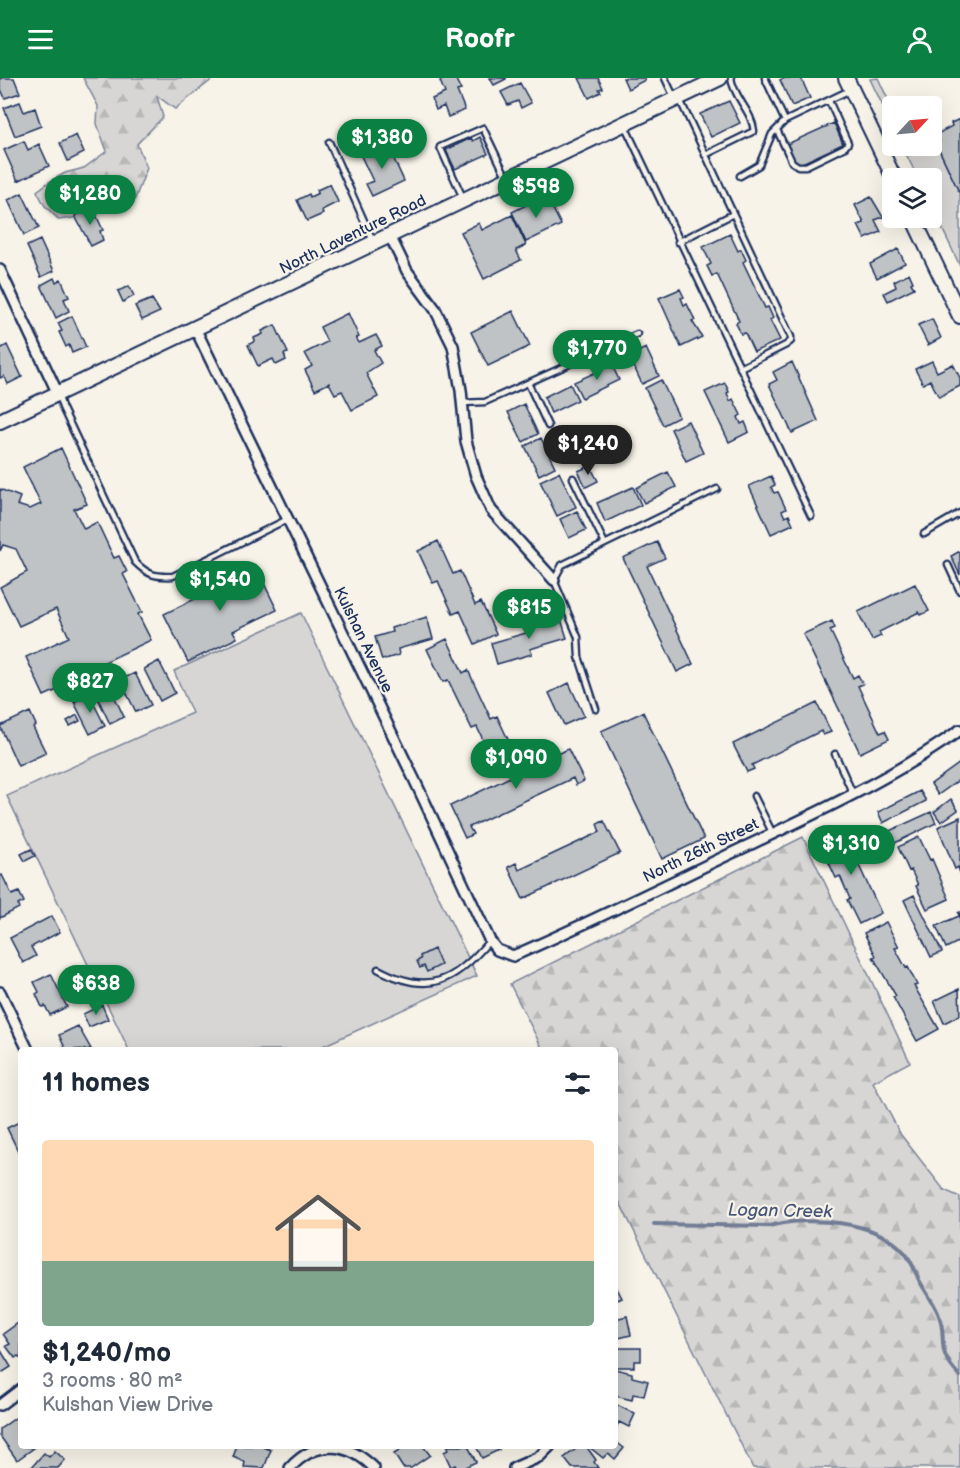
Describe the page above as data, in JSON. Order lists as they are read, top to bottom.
{
  "streets": {
    "street": ["North Laventure Road", "Kulshan Avenue", "North 26th Street"]
  },
  "crossings": [
    ["North Laventure Road", "Kulshan Avenue"],
    ["Kulshan Avenue", "North 26th Street"]
  ],
  "water": ["Logan Creek"],
  "north": "top right",
  "page": {
    "header": "Roofr",
    "price": [
      "$1,380",
      "$598",
      "$1,280",
      "$1,770",
      "$1,240",
      "$1,540",
      "$815",
      "$827",
      "$1,090",
      "$1,310",
      "$638"
    ],
    "heading": "11 homes",
    "list": [
      {
        "name": "$1,240/mo",
        "note": "3 rooms · 80 m² · Kulshan View Drive"
      }
    ]
  }
}
